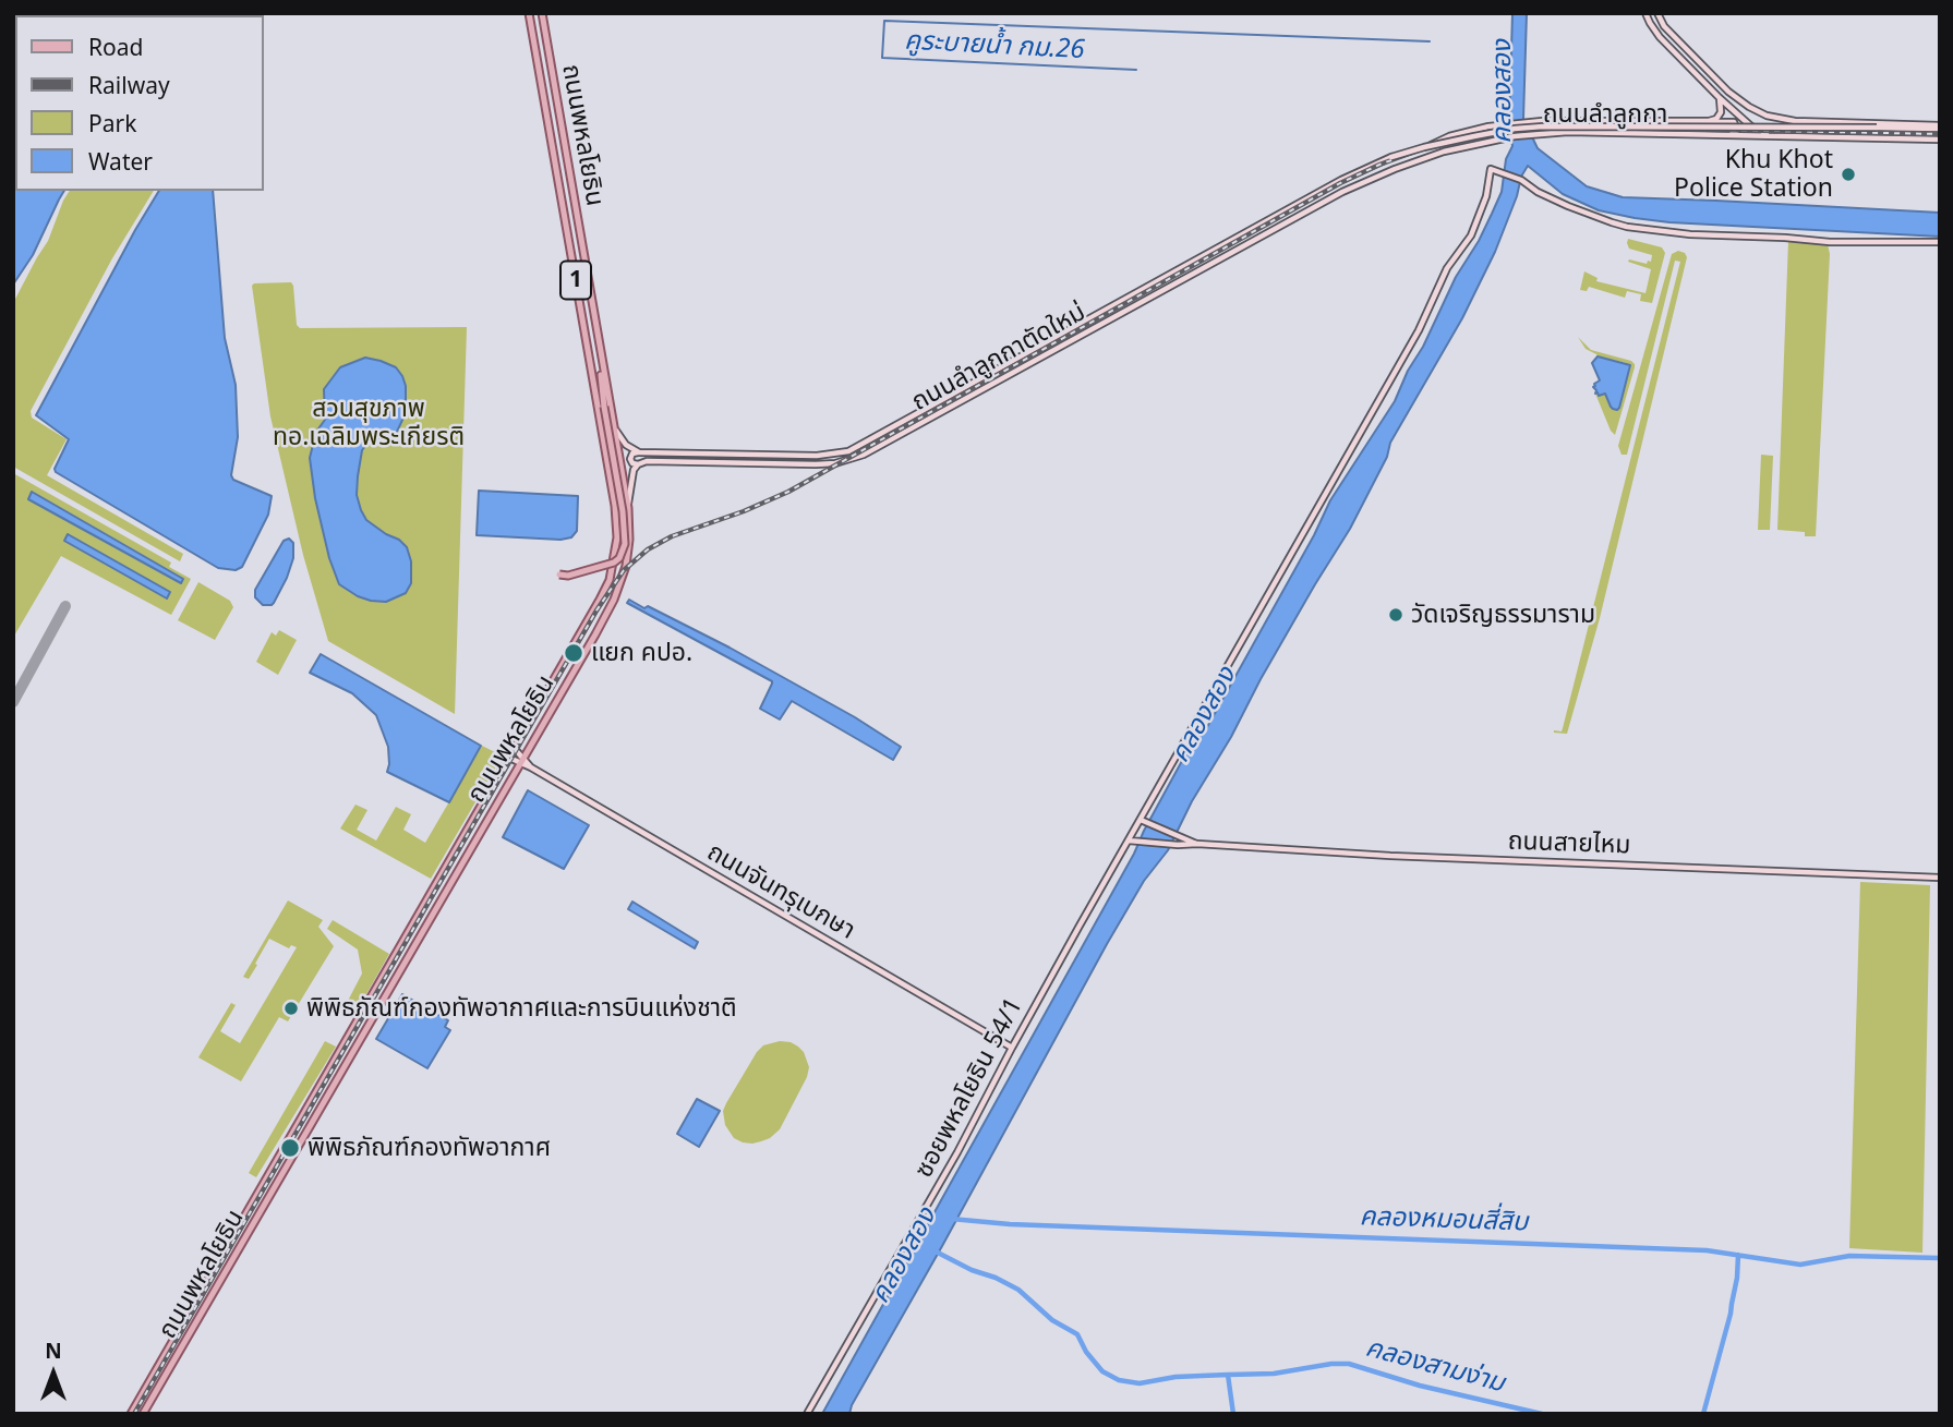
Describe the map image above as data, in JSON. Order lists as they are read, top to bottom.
{
  "streets": {
    "main road": [
      "ถนนลำลูกกา",
      "ถนนพหลโยธิน",
      "1",
      "ถนนลำลูกกาตัดใหม่",
      "ถนนสายไหม",
      "ถนนจันทรุเบกษา",
      "ซอยพหลโยธิน 54/1"
    ]
  },
  "crossings": [
    ["ถนนลำลูกกา", "ถนนลำลูกกาตัดใหม่"],
    ["ถนนพหลโยธิน", "ถนนจันทรุเบกษา"],
    ["ถนนสายไหม", "ซอยพหลโยธิน 54/1"],
    ["ถนนจันทรุเบกษา", "ซอยพหลโยธิน 54/1"]
  ],
  "water": [
    "คูระบายน้ำ กม.26",
    "คลองสอง",
    "คลองหมอนสี่สิบ",
    "คลองสามง่าม"
  ],
  "parks": ["สวนสุขภาพ ทอ.เฉลิมพระเกียรติ"],
  "places": [
    "Khu Khot Police Station",
    "วัดเจริญธรรมาราม",
    "แยก คปอ.",
    "พิพิธภัณฑ์กองทัพอากาศและการบินแห่งชาติ",
    "พิพิธภัณฑ์กองทัพอากาศ"
  ],
  "legend": [
    "Road",
    "Railway",
    "Park",
    "Water"
  ],
  "north": "top"
}
